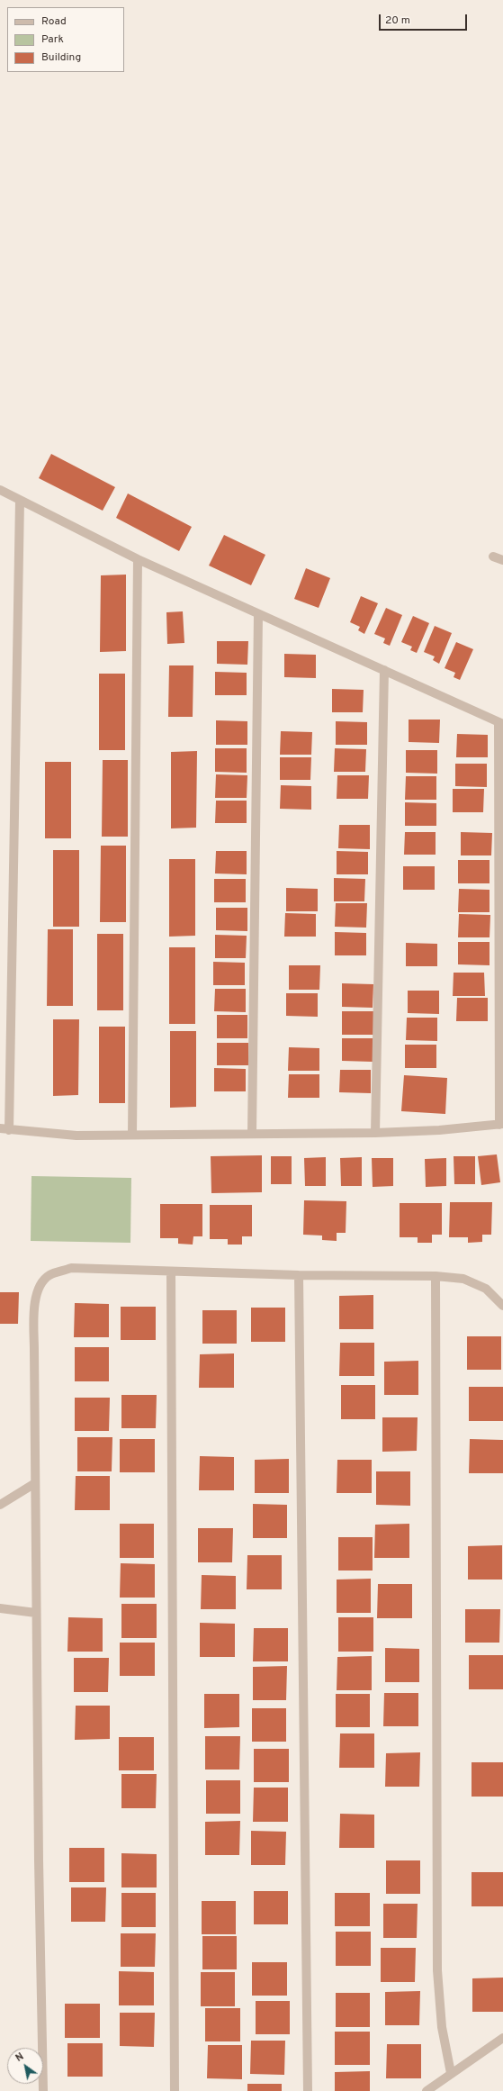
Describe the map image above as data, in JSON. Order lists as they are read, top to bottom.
{
  "legend": ["Road", "Park", "Building"],
  "scale_bar": "20 m",
  "north": "top left"
}
